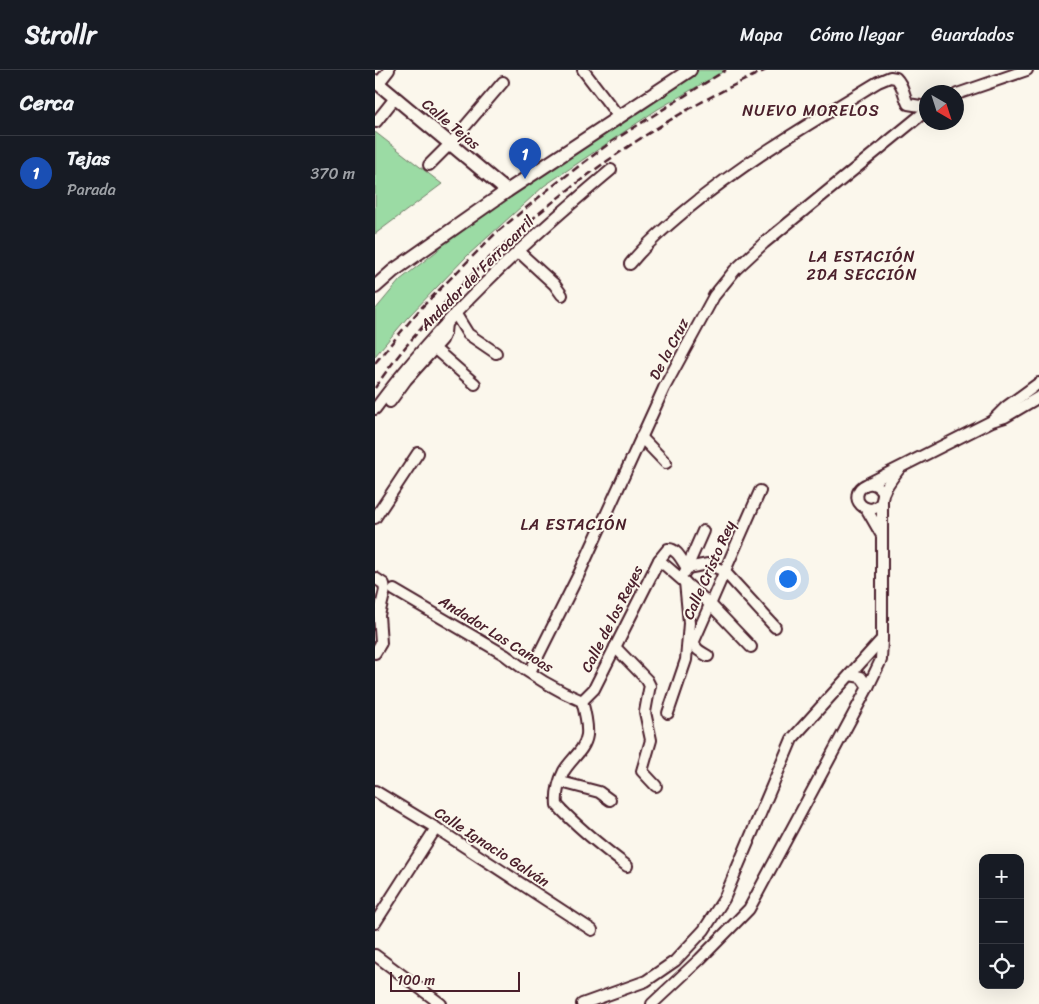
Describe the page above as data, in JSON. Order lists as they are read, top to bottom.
{
  "streets": {
    "street": [
      "Calle Tejas",
      "Andador del Ferrocarril",
      "De la Cruz",
      "Calle Cristo Rey",
      "Calle de los Reyes",
      "Andador Las Canoas",
      "Calle Ignacio Galván"
    ]
  },
  "crossings": [
    ["De la Cruz", "Andador Las Canoas"],
    ["Calle de los Reyes", "Andador Las Canoas"]
  ],
  "districts": ["NUEVO MORELOS", "LA ESTACIÓN 2DA SECCIÓN", "LA ESTACIÓN"],
  "scale_bar": "100 m",
  "north": "bottom right",
  "page": {
    "header": "Strollr",
    "nav": ["Mapa", "Cómo llegar", "Guardados"],
    "heading": "Cerca",
    "list": [
      {
        "mark": "1",
        "name": "Tejas",
        "note": "Parada",
        "value": "370 m"
      }
    ],
    "pins": "1",
    "map_buttons": ["+", "−"],
    "scale": "100 m"
  }
}
